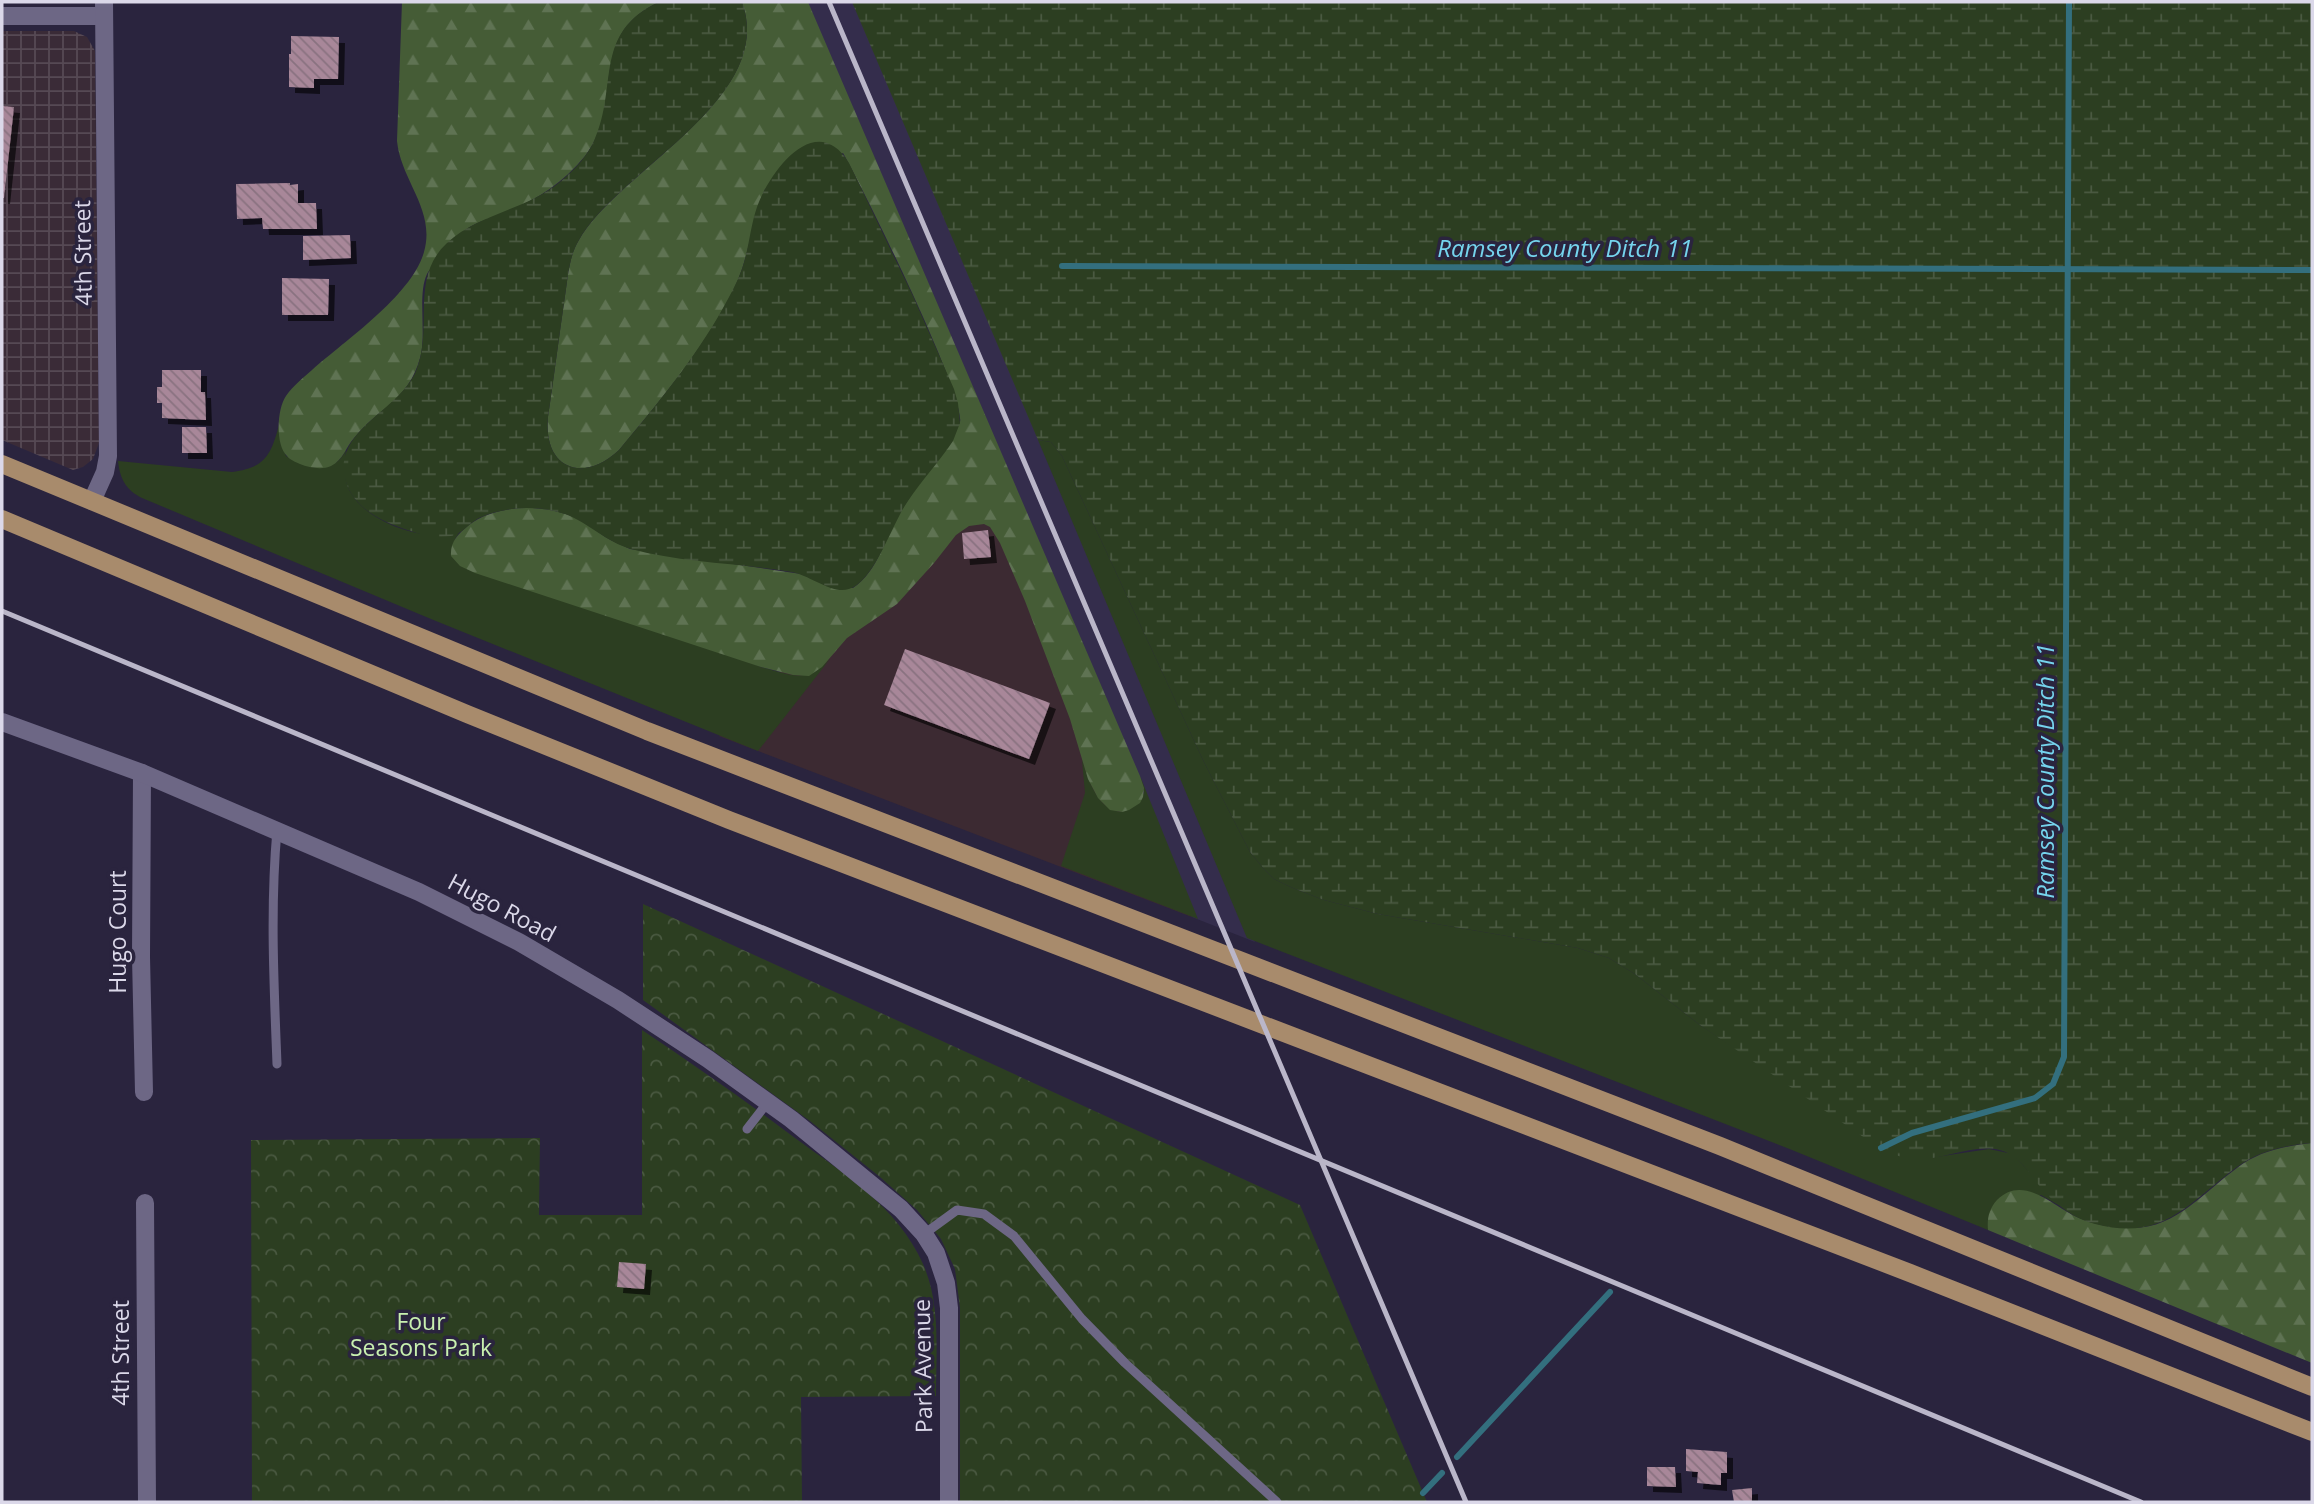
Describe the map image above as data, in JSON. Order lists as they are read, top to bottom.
{
  "streets": {
    "street": [
      "4th Street",
      "Hugo Road",
      "Hugo Court",
      "Park Avenue"
    ]
  },
  "crossings": [
    ["Hugo Road", "Hugo Court"],
    ["Hugo Road", "Park Avenue"]
  ],
  "water": ["Ramsey County Ditch 11"],
  "parks": ["Four Seasons Park"]
}
